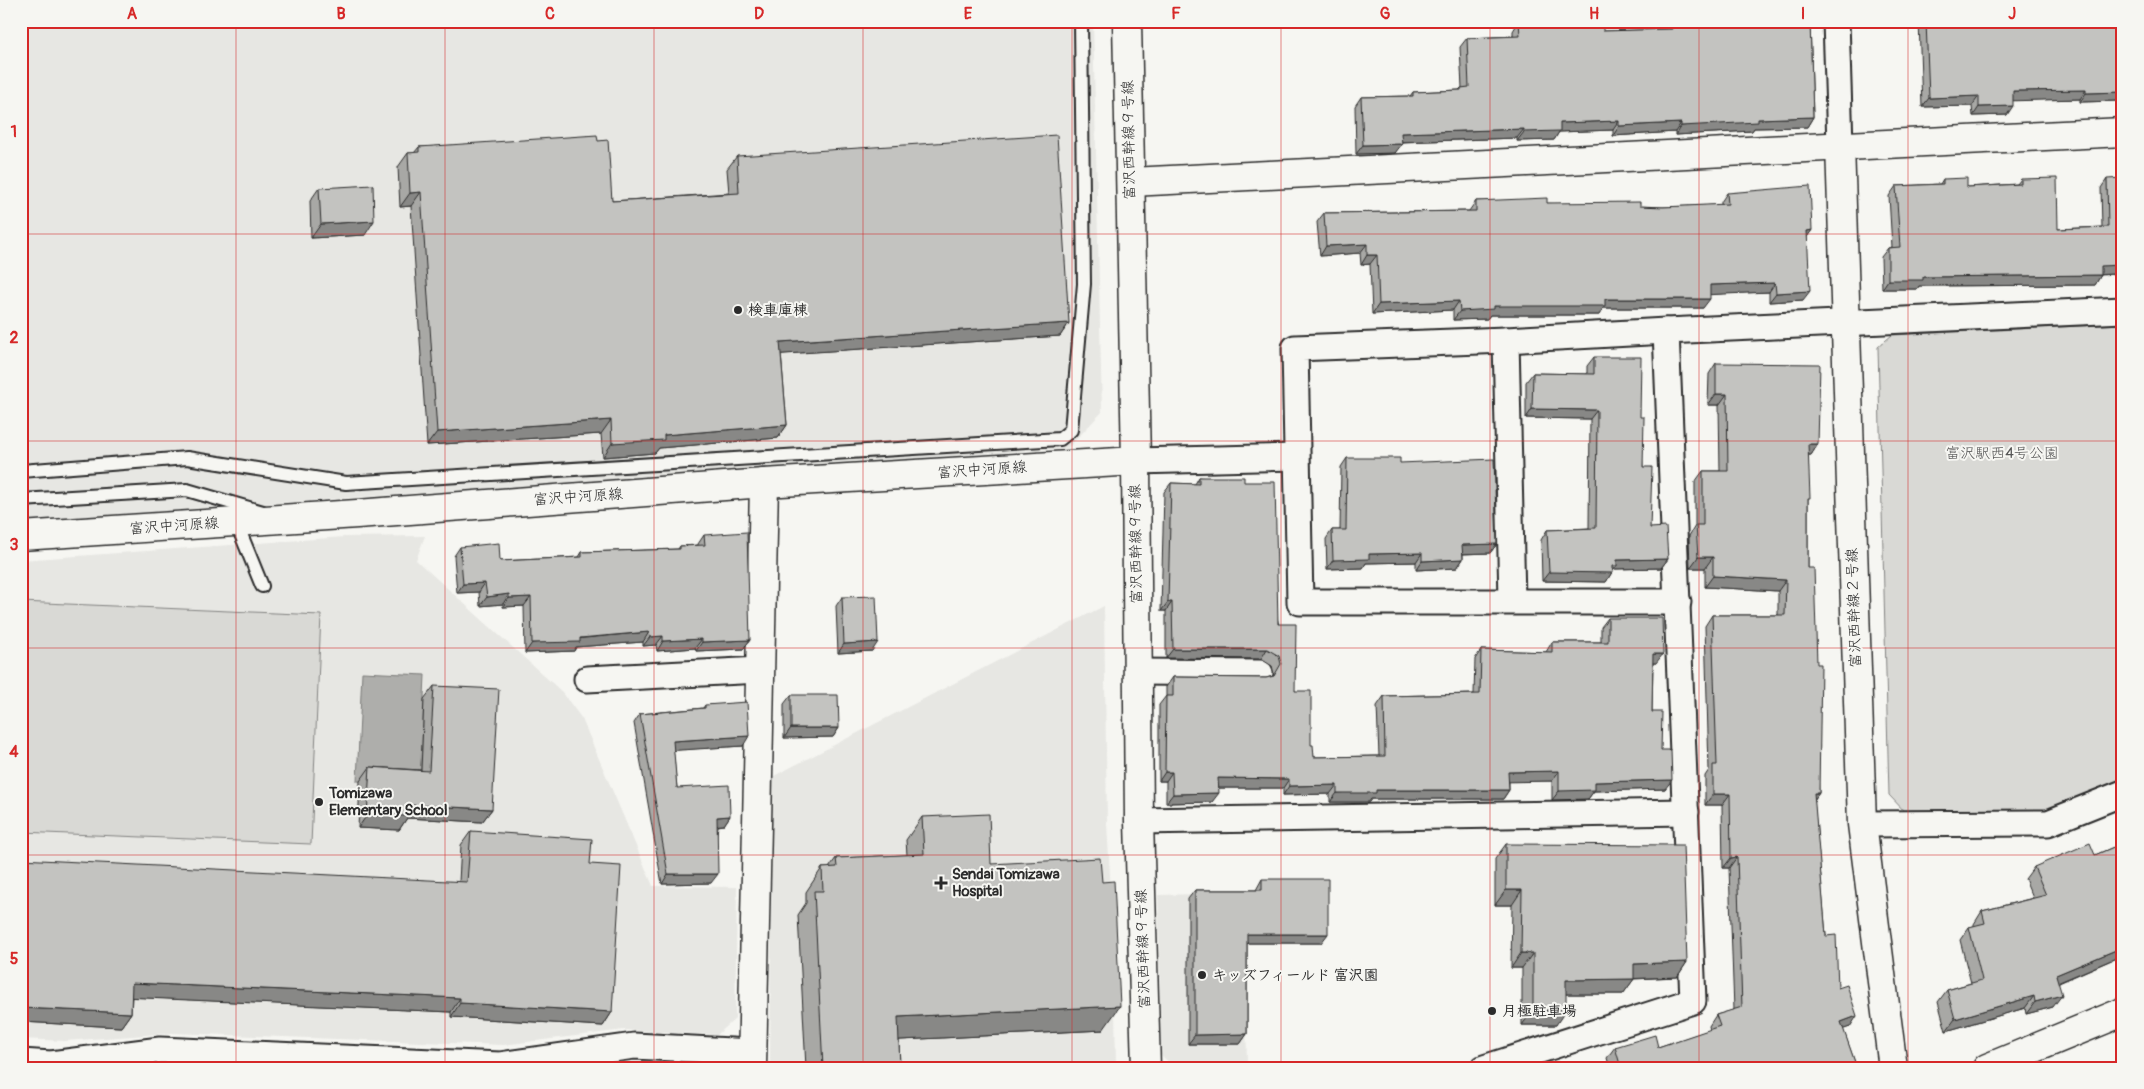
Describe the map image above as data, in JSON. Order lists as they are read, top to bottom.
{
  "streets": {
    "street": ["富沢西幹線９号線", "富沢中河原線", "富沢西幹線２号線"]
  },
  "crossings": [
    ["富沢西幹線９号線", "富沢中河原線"]
  ],
  "parks": ["富沢駅西4号公園"],
  "places": {
    "other": [
      "検車庫棟",
      "Tomizawa Elementary School",
      "キッズフィールド 富沢園",
      "月極駐車場"
    ],
    "health": ["Sendai Tomizawa Hospital"]
  },
  "grid": {
    "columns": [
      "A",
      "B",
      "C",
      "D",
      "E",
      "F",
      "G",
      "H",
      "I",
      "J"
    ],
    "rows": [
      "1",
      "2",
      "3",
      "4",
      "5"
    ]
  }
}
